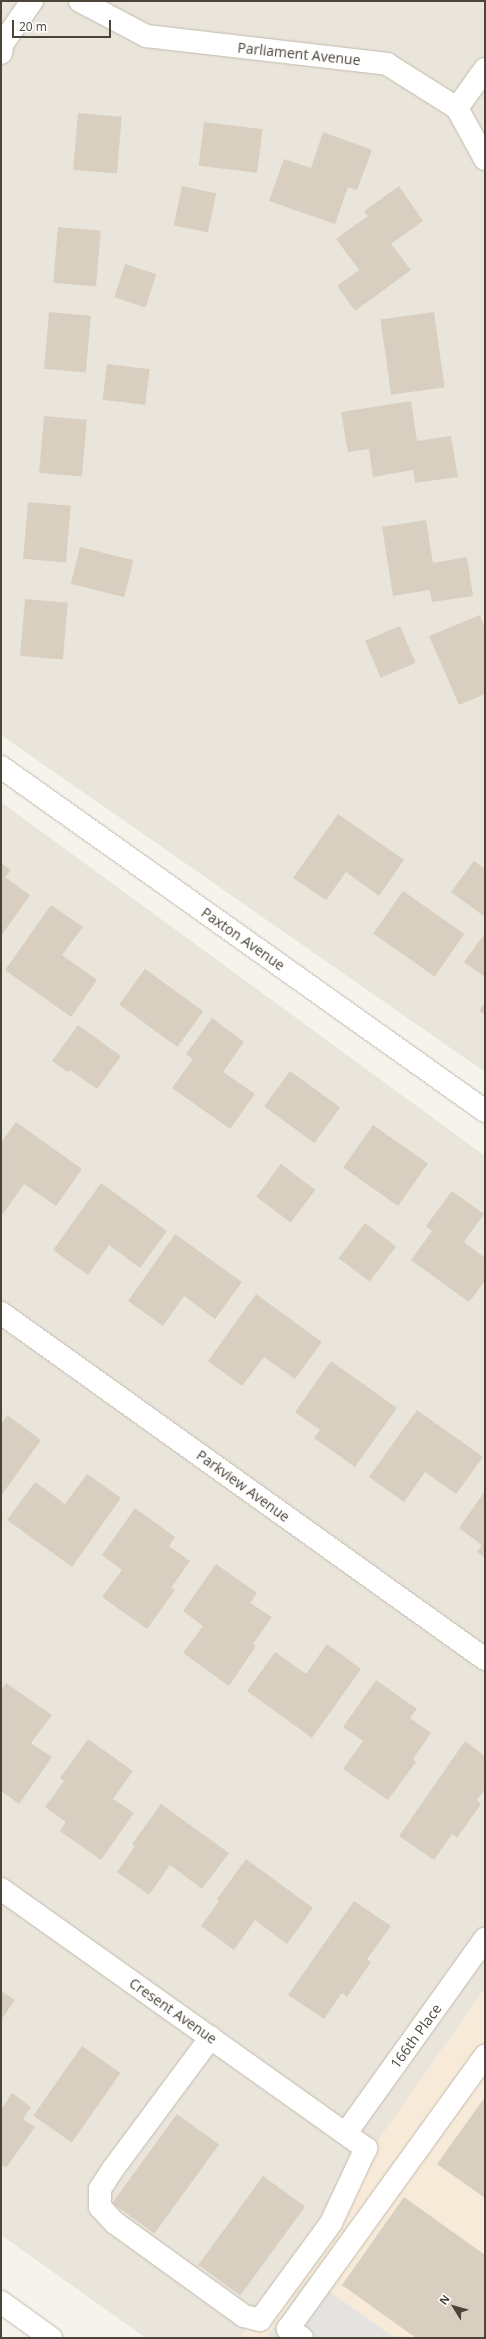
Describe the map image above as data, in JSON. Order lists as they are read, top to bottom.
{
  "streets": {
    "street": [
      "Parliament Avenue",
      "Paxton Avenue",
      "Parkview Avenue",
      "Cresent Avenue",
      "166th Place"
    ]
  },
  "crossings": [
    ["Cresent Avenue", "166th Place"]
  ],
  "scale_bar": "20 m",
  "north": "top left"
}
